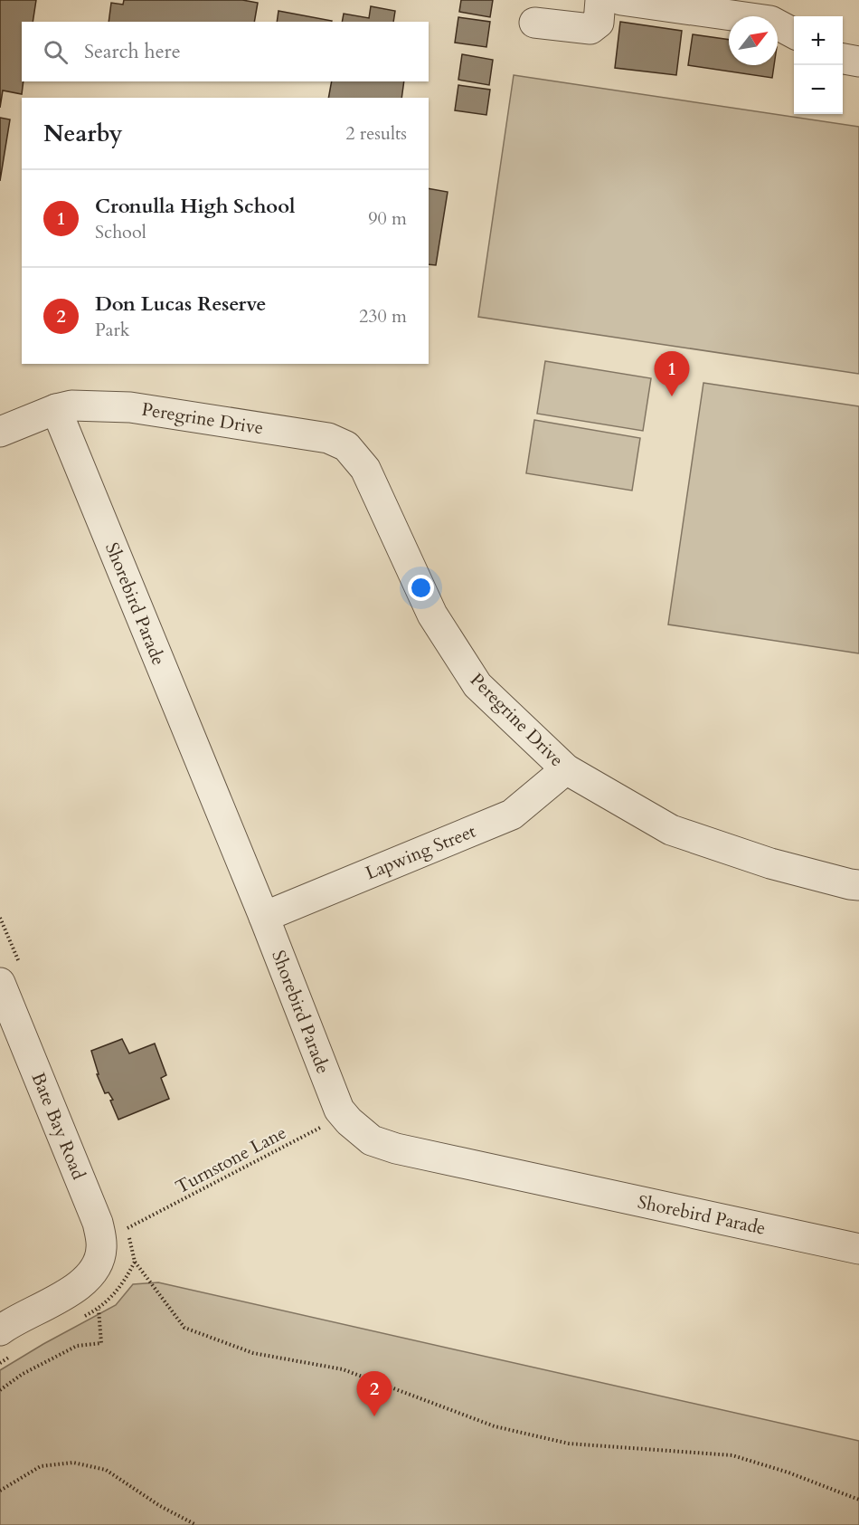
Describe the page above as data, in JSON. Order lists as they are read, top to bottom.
{
  "streets": {
    "street": [
      "Peregrine Drive",
      "Shorebird Parade",
      "Lapwing Street",
      "Bate Bay Road"
    ],
    "path": ["Turnstone Lane"]
  },
  "crossings": [
    ["Peregrine Drive", "Shorebird Parade"],
    ["Peregrine Drive", "Lapwing Street"],
    ["Shorebird Parade", "Lapwing Street"],
    ["Shorebird Parade", "Turnstone Lane"]
  ],
  "north": "top right",
  "page": {
    "map_buttons": ["+", "−"],
    "search": "Search here",
    "heading": ["Nearby", "2 results"],
    "list": [
      {
        "mark": "1",
        "name": "Cronulla High School",
        "note": "School",
        "value": "90 m"
      },
      {
        "mark": "2",
        "name": "Don Lucas Reserve",
        "note": "Park",
        "value": "230 m"
      }
    ],
    "pins": ["1", "2"]
  }
}
